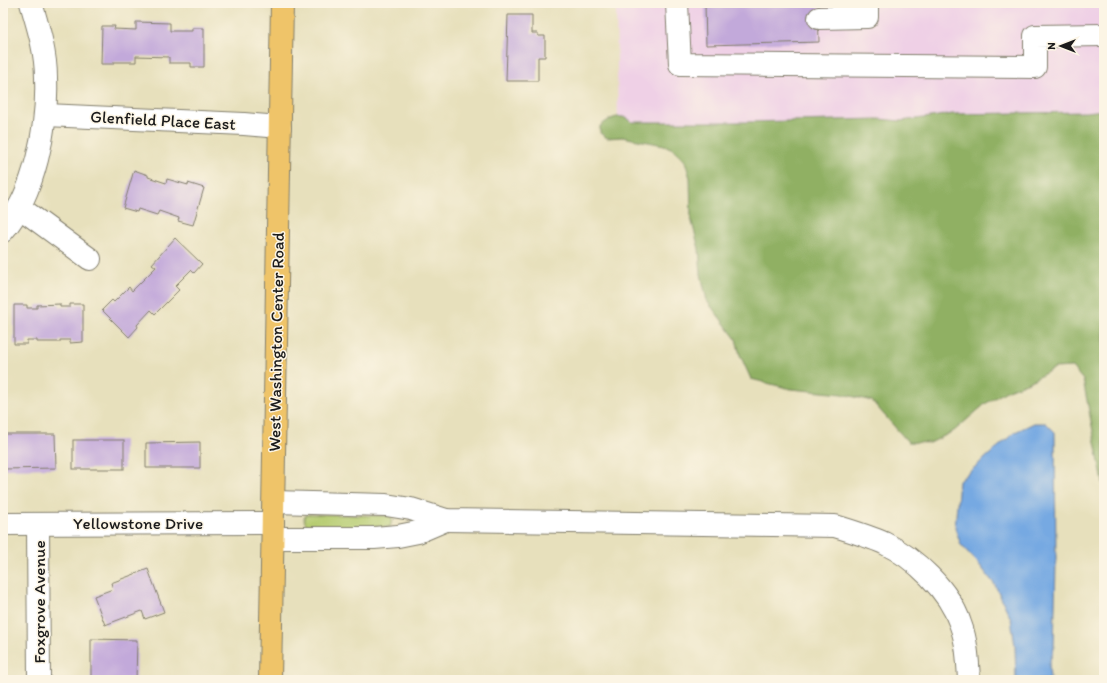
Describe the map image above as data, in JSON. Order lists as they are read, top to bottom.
{
  "streets": {
    "main road": ["West Washington Center Road"],
    "street": ["Glenfield Place East", "Yellowstone Drive", "Foxgrove Avenue"]
  },
  "crossings": [
    ["Glenfield Place East", "West Washington Center Road"],
    ["West Washington Center Road", "Yellowstone Drive"],
    ["Yellowstone Drive", "Foxgrove Avenue"]
  ],
  "north": "left"
}
